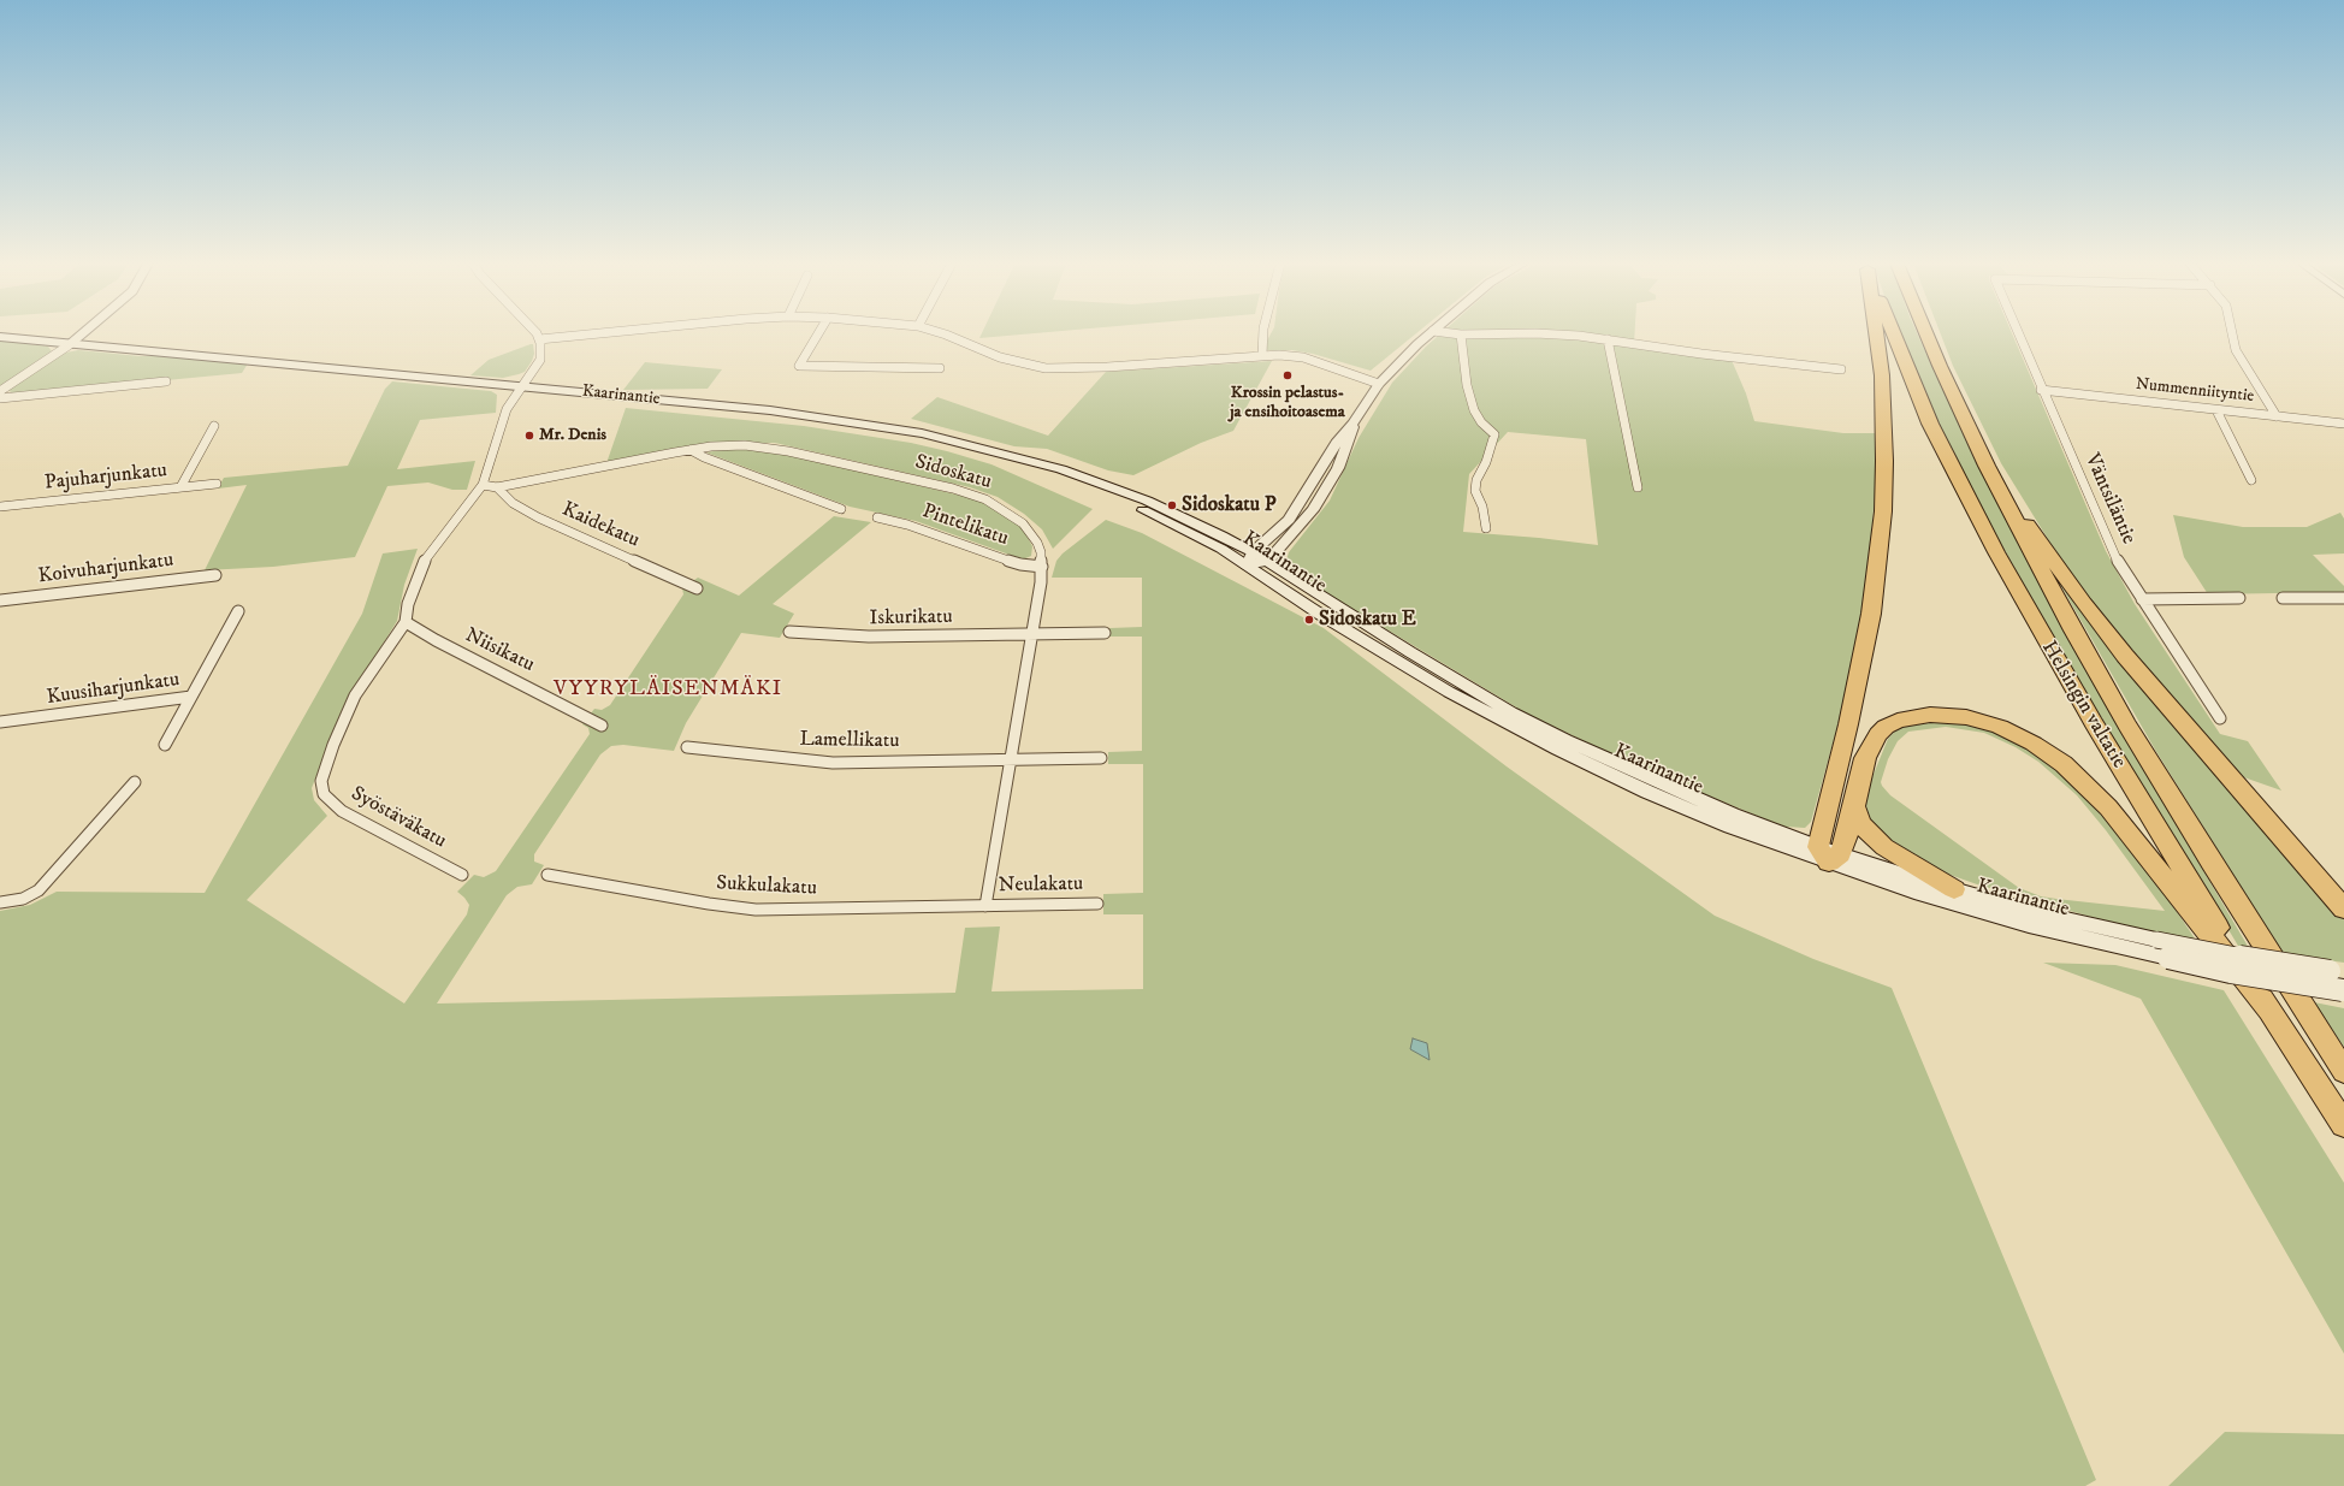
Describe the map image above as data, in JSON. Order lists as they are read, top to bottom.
{
  "streets": {
    "highway": ["Helsingin valtatie"],
    "main road": ["Kaarinantie"],
    "street": [
      "Nummenniityntie",
      "Sidoskatu",
      "Pajuharjunkatu",
      "Väntsiläntie",
      "Kaidekatu",
      "Pintelikatu",
      "Koivuharjunkatu",
      "Iskurikatu",
      "Niisikatu",
      "Kuusiharjunkatu",
      "Lamellikatu",
      "Syöstäväkatu",
      "Neulakatu",
      "Sukkulakatu"
    ]
  },
  "crossings": [
    ["Nummenniityntie", "Väntsiläntie"],
    ["Sidoskatu", "Kaidekatu"],
    ["Sidoskatu", "Pintelikatu"],
    ["Sidoskatu", "Iskurikatu"],
    ["Sidoskatu", "Lamellikatu"],
    ["Sidoskatu", "Neulakatu"],
    ["Sidoskatu", "Sukkulakatu"],
    ["Niisikatu", "Syöstäväkatu"],
    ["Neulakatu", "Sukkulakatu"]
  ],
  "districts": ["VYYRYLÄISENMÄKI"],
  "places": [
    "Krossin pelastus- ja ensihoitoasema",
    "Mr. Denis",
    "Sidoskatu P",
    "Sidoskatu E"
  ]
}
